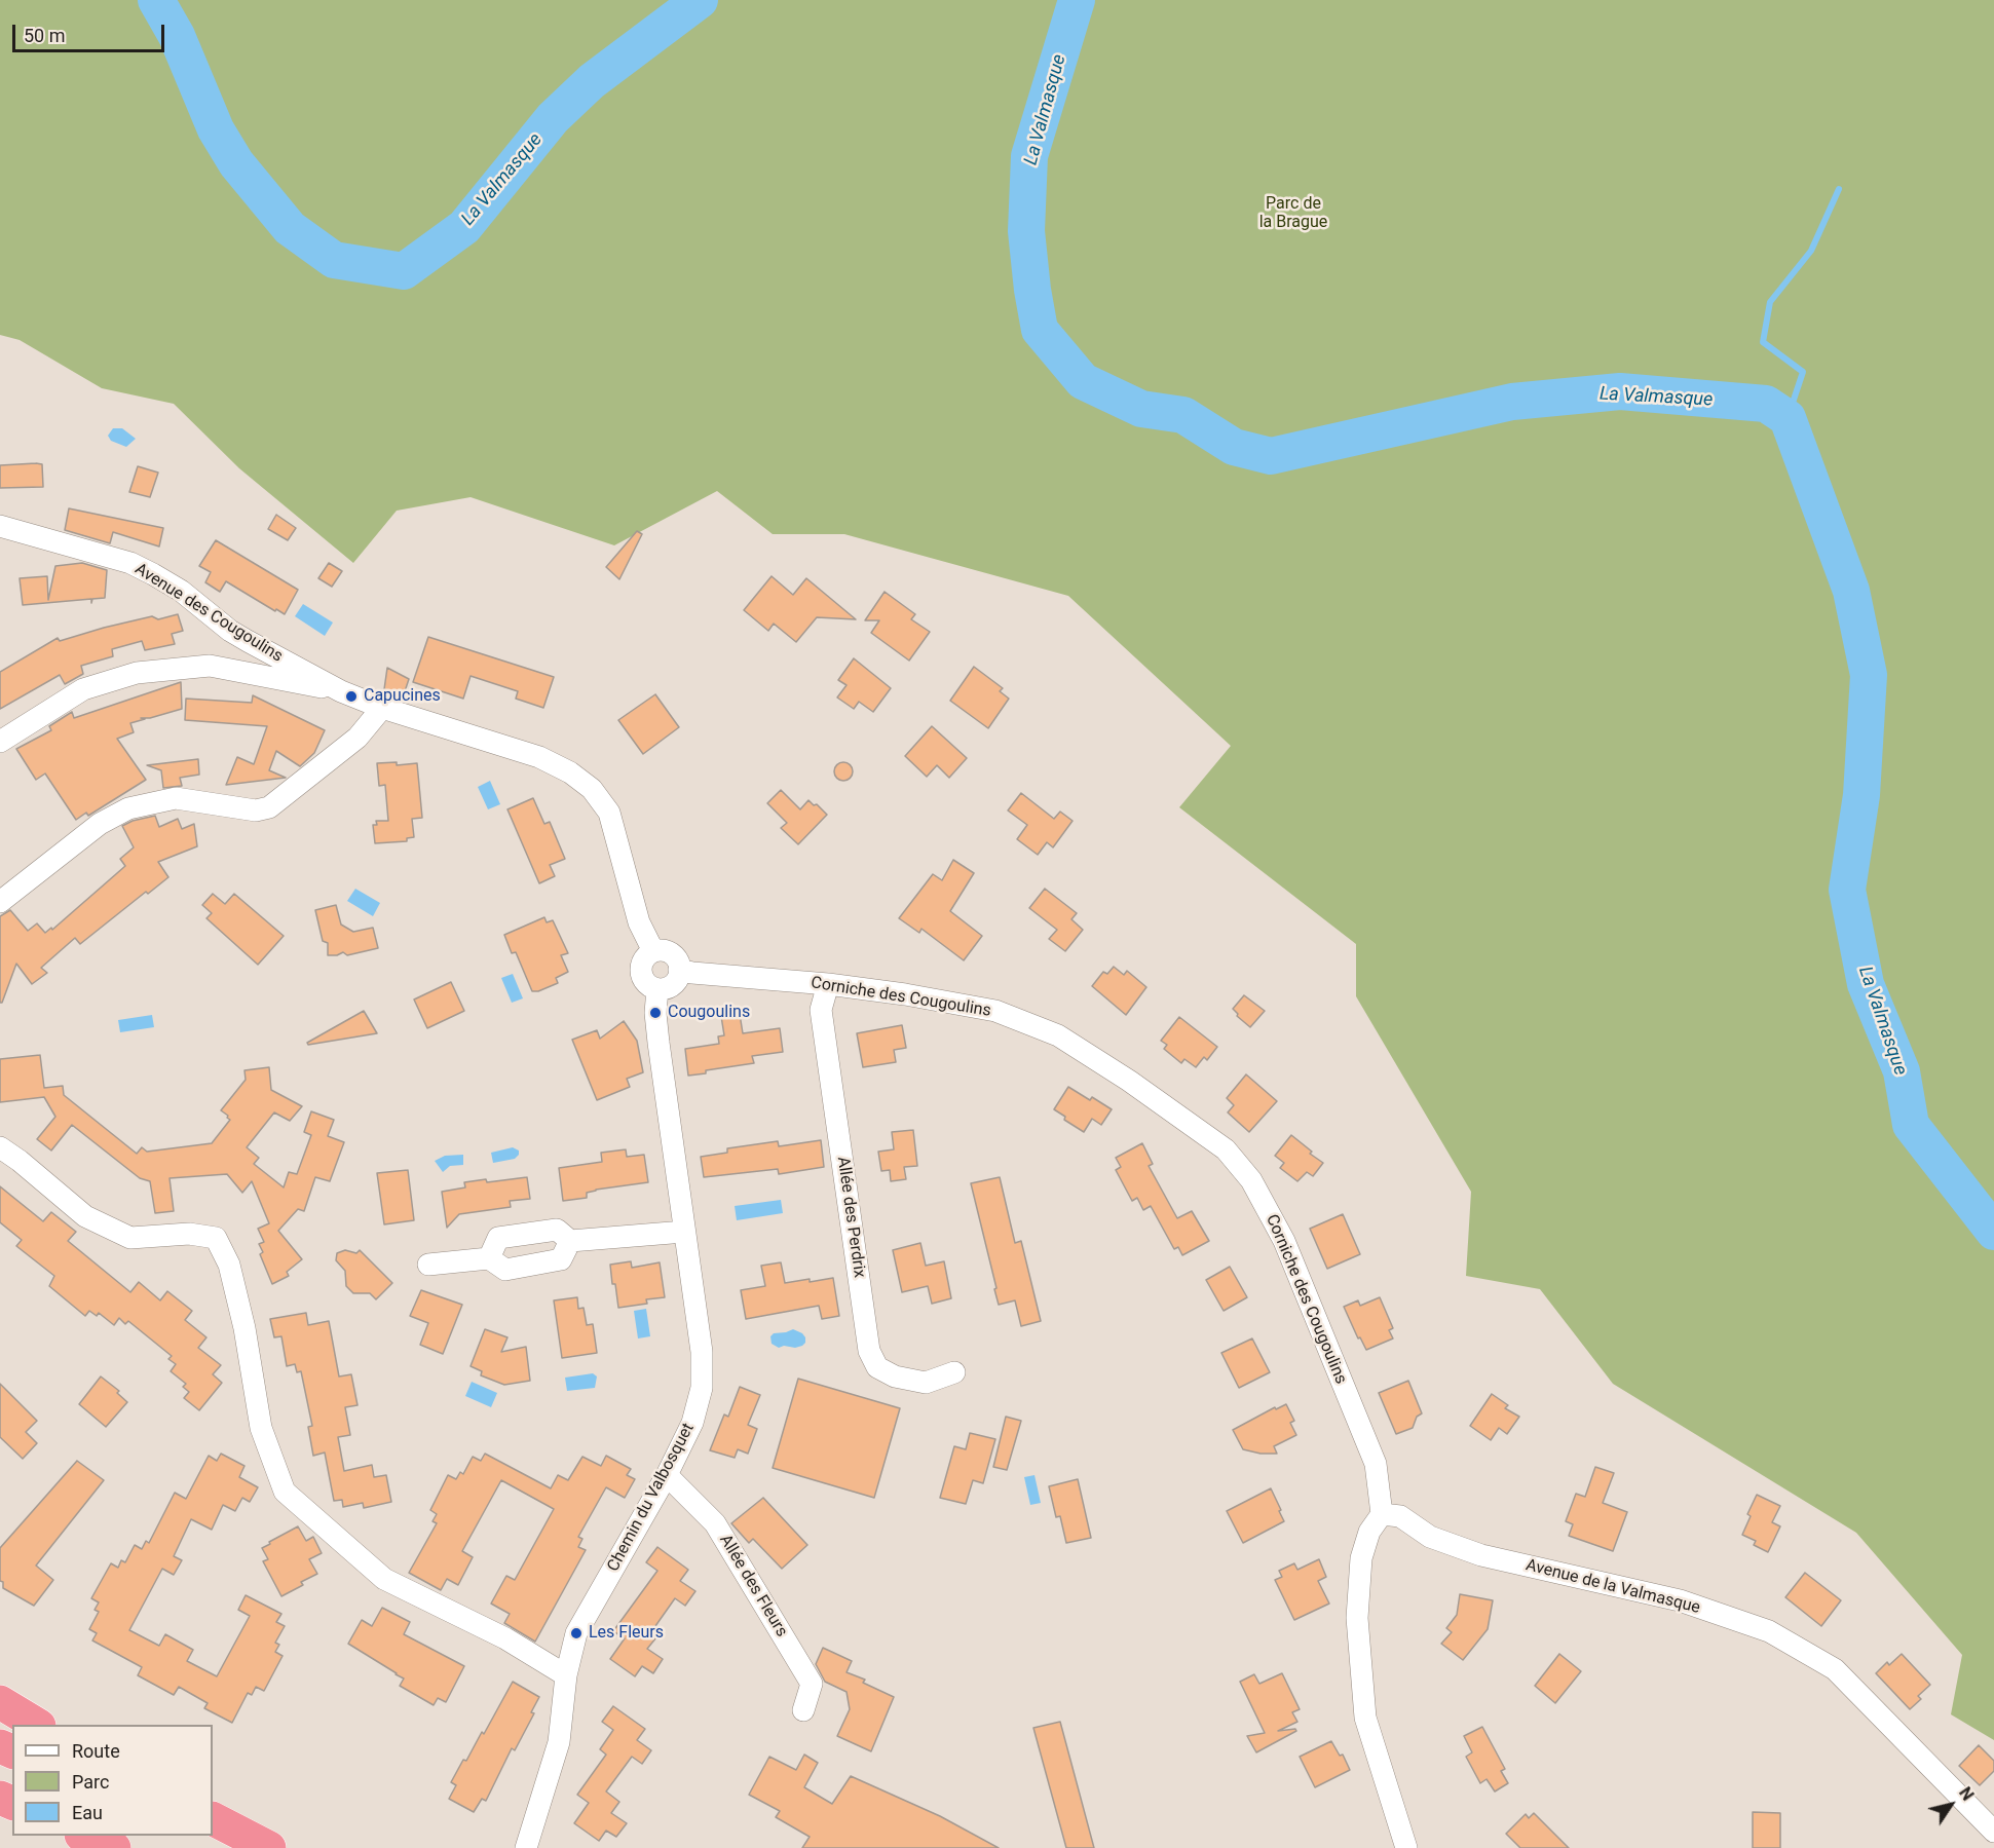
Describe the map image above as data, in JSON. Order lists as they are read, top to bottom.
{
  "streets": {
    "street": [
      "Avenue des Cougoulins",
      "Corniche des Cougoulins",
      "Allée des Perdrix",
      "Chemin du Valbosquet",
      "Allée des Fleurs",
      "Avenue de la Valmasque"
    ]
  },
  "crossings": [
    ["Corniche des Cougoulins", "Allée des Perdrix"],
    ["Corniche des Cougoulins", "Chemin du Valbosquet"],
    ["Corniche des Cougoulins", "Avenue de la Valmasque"],
    ["Chemin du Valbosquet", "Allée des Fleurs"]
  ],
  "water": ["La Valmasque"],
  "parks": ["Parc de la Brague"],
  "places": ["Capucines", "Cougoulins", "Les Fleurs"],
  "legend": ["Route", "Parc", "Eau"],
  "scale_bar": "50 m",
  "north": "top right"
}
